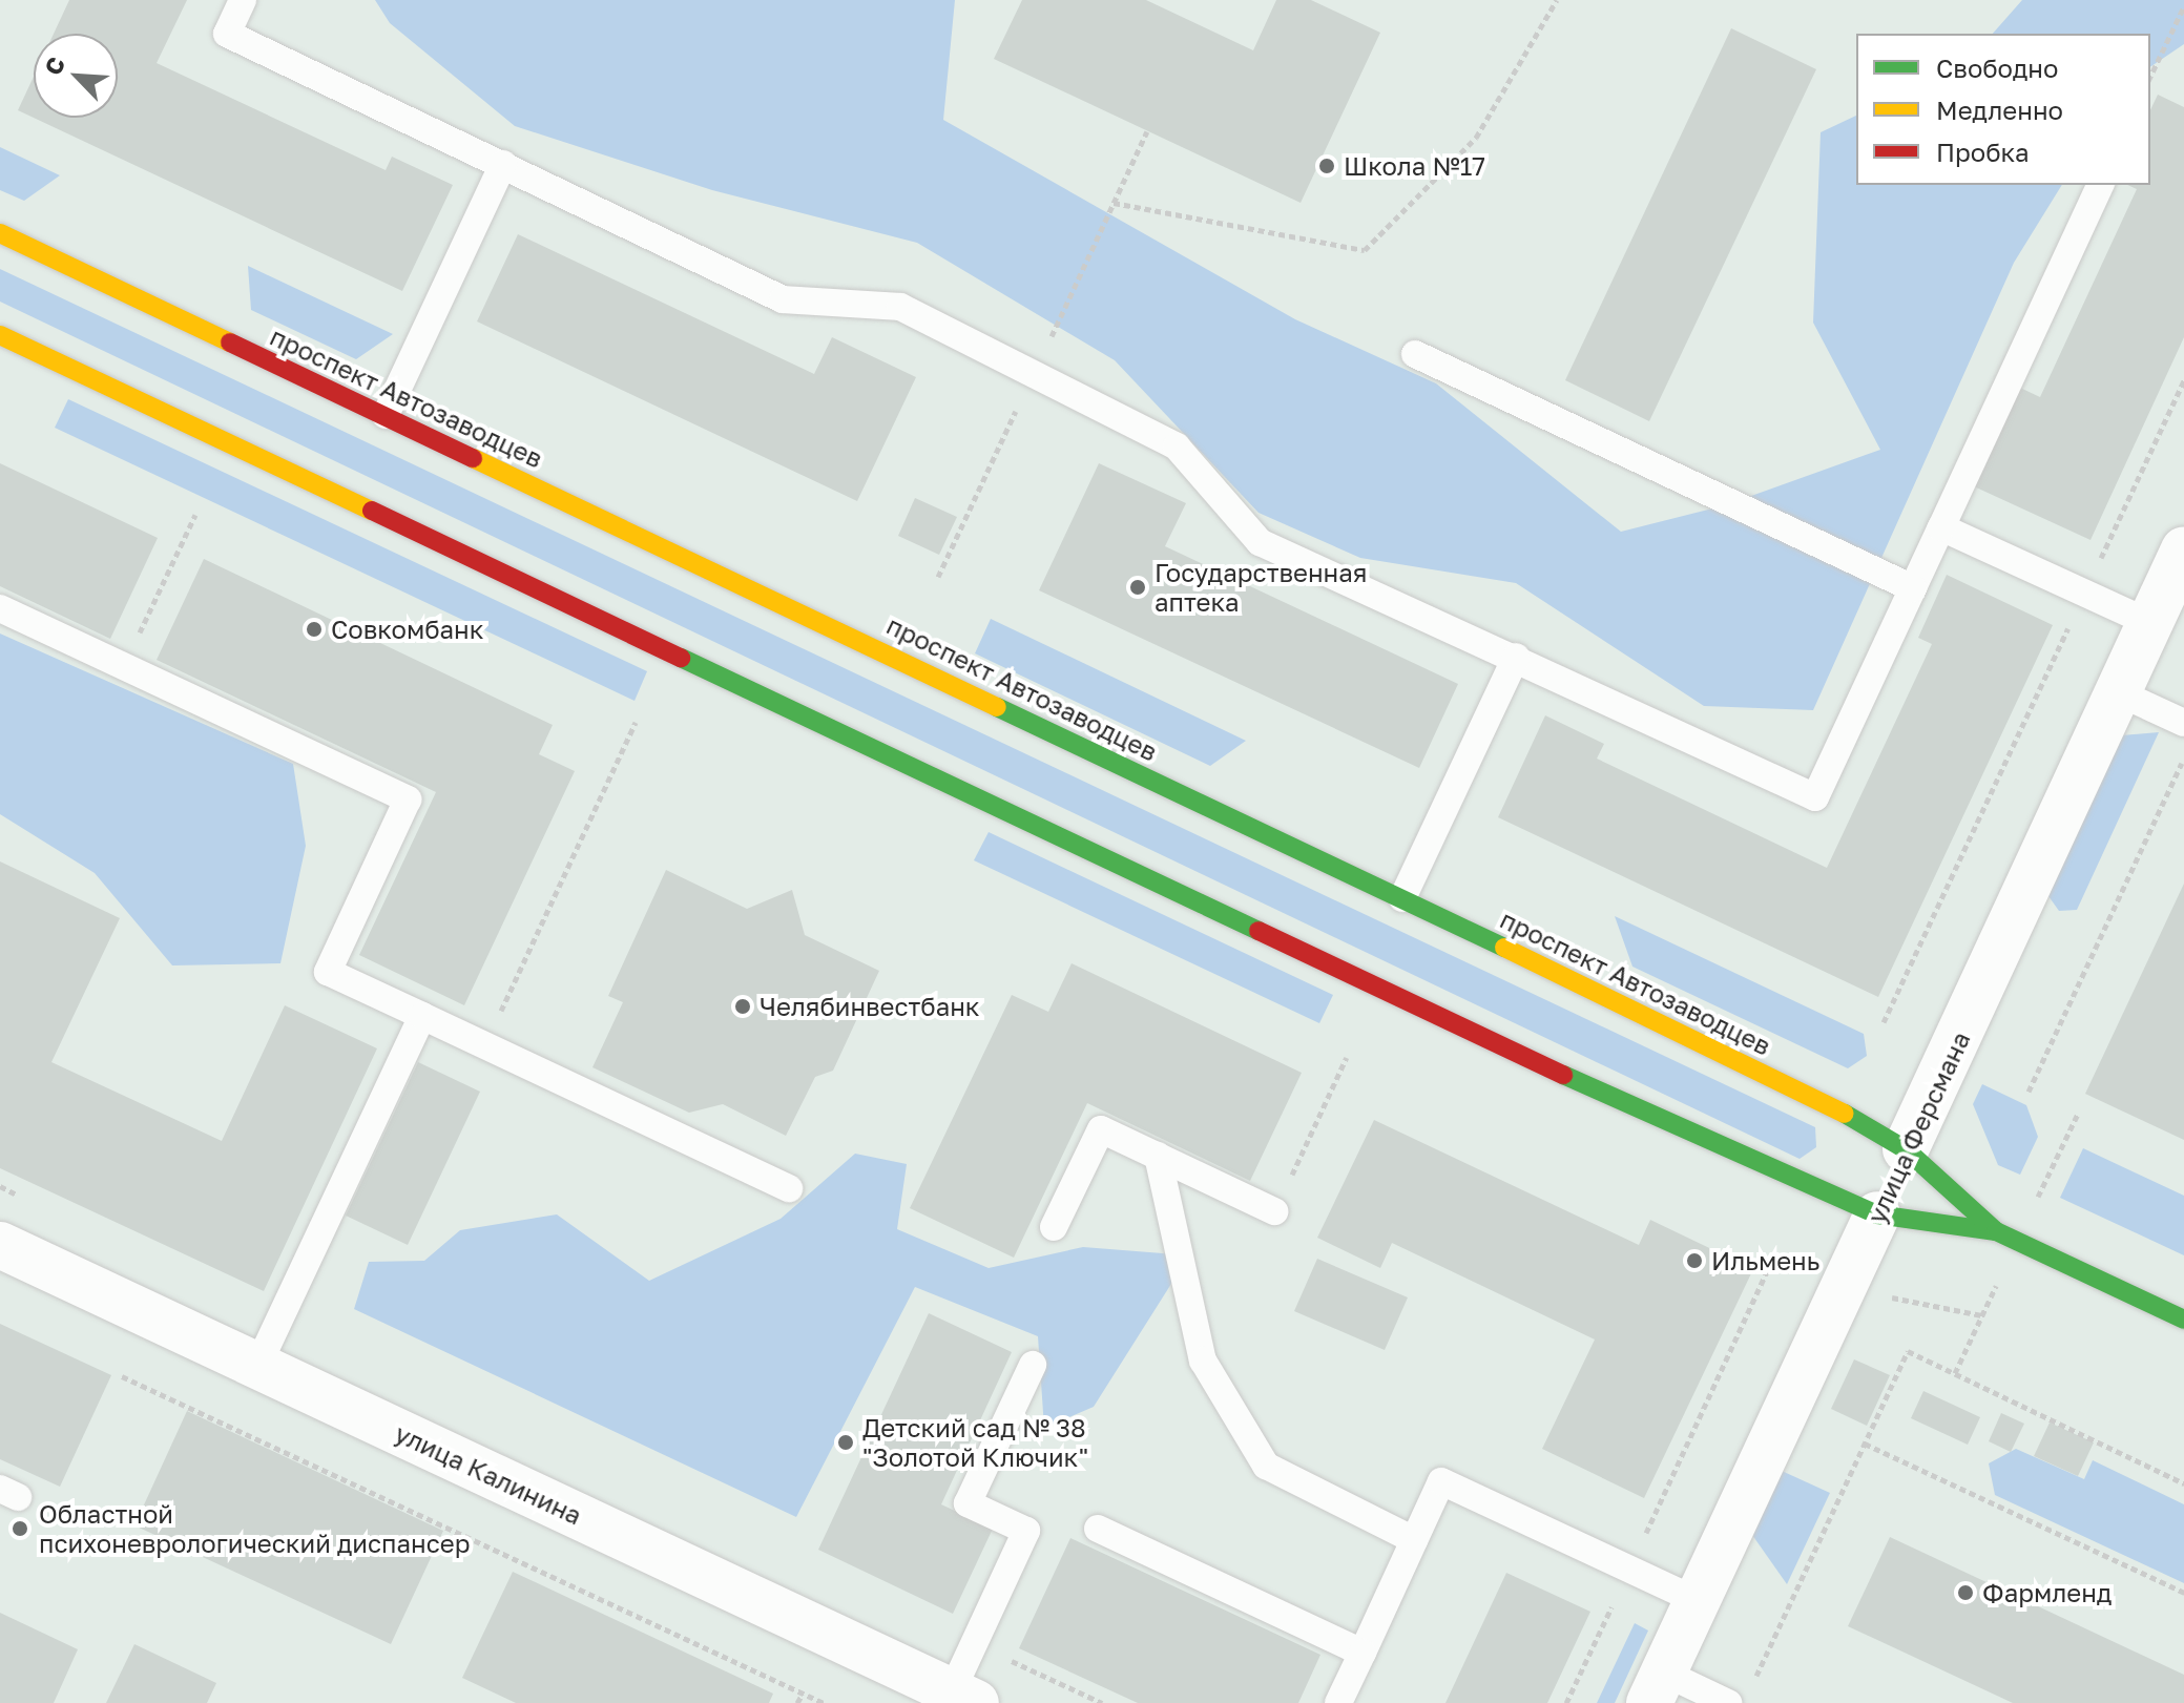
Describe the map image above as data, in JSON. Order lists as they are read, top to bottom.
{
  "streets": {
    "main road": ["проспект Автозаводцев"],
    "street": ["улица Ферсмана", "улица Калинина"]
  },
  "crossings": [
    ["проспект Автозаводцев", "улица Ферсмана"]
  ],
  "places": [
    "Школа №17",
    "Государственная аптека",
    "Совкомбанк",
    "Челябинвестбанк",
    "Ильмень",
    "Детский сад № 38 \"Золотой Ключик\"",
    "Областной психоневрологический диспансер",
    "Фармленд"
  ],
  "legend": ["Свободно", "Медленно", "Пробка"],
  "north": "top left"
}
